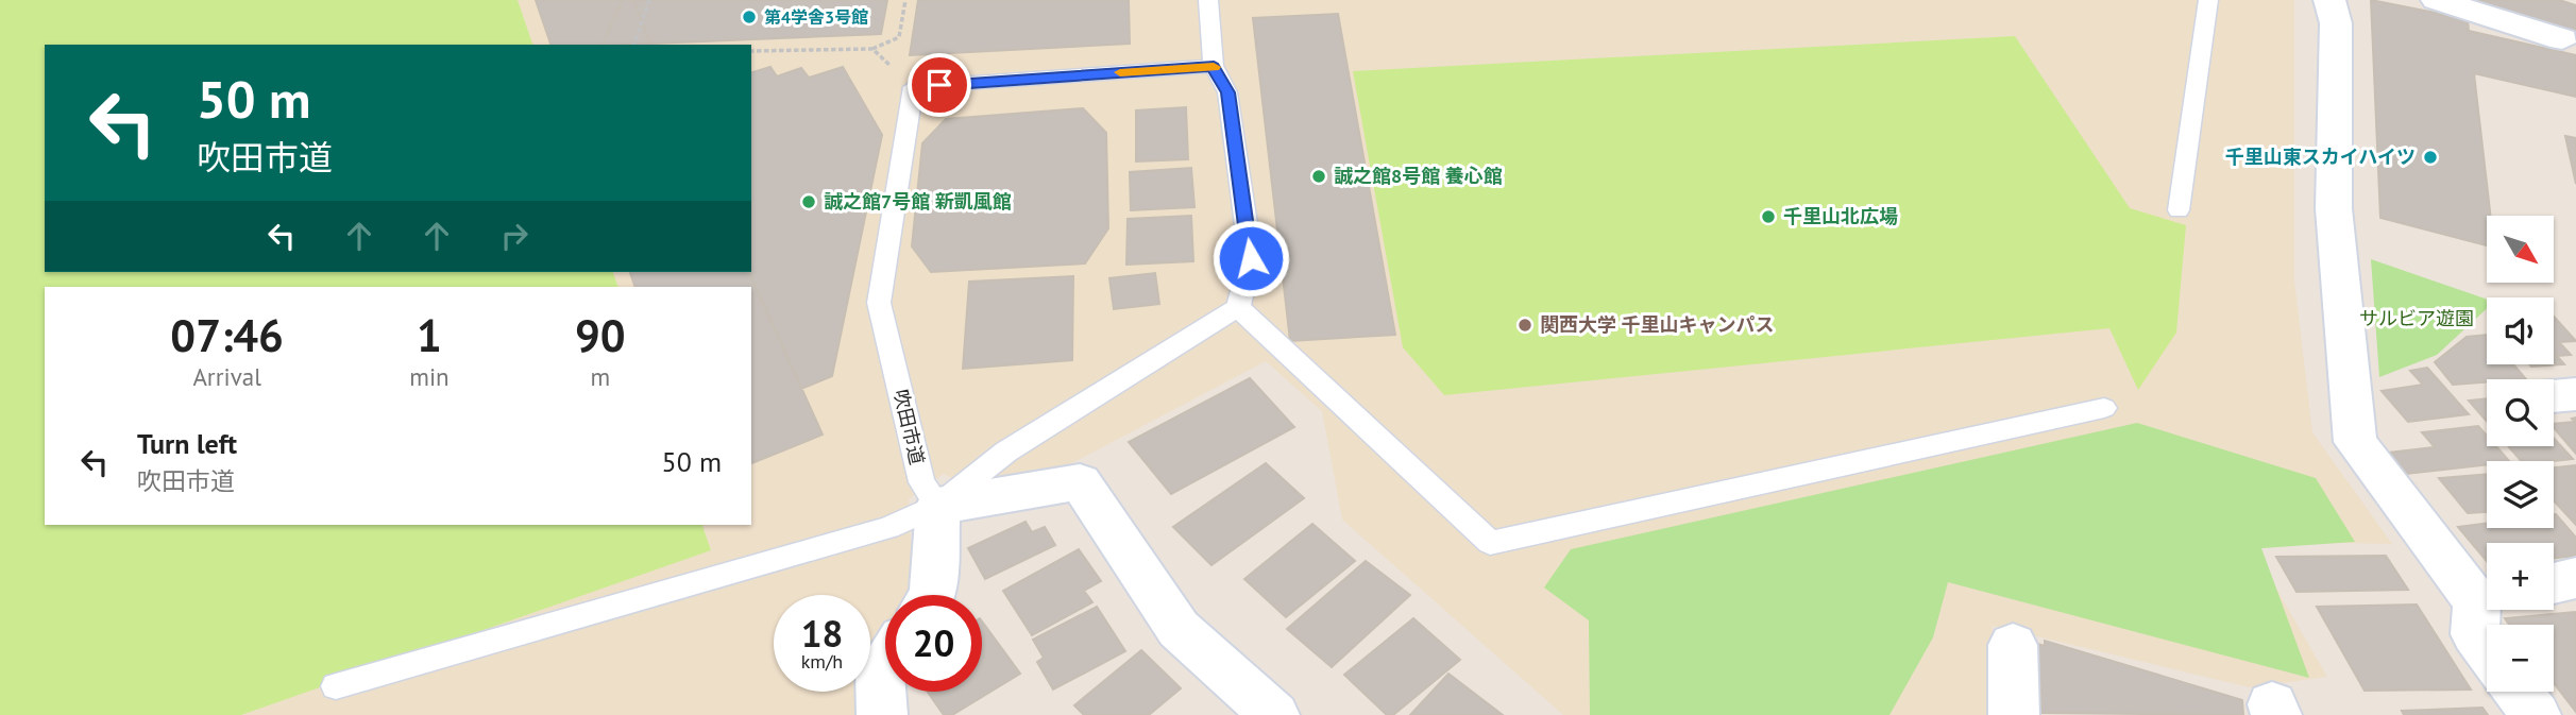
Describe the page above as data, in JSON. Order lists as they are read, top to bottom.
{
  "streets": {
    "lane": ["吹田市道"]
  },
  "parks": ["サルビア遊園"],
  "places": [
    "第4学舎3号館",
    "千里山東スカイハイツ",
    "誠之館8号館 養心館",
    "誠之館7号館 新凱風館",
    "千里山北広場",
    "関西大学 千里山キャンパス"
  ],
  "north": "bottom right",
  "page": {
    "turn": ["50 m", "吹田市道"],
    "map_buttons": ["+", "−"],
    "eta": [
      "07:46",
      "Arrival",
      "1",
      "min",
      "90",
      "m"
    ],
    "list": [
      {
        "name": "Turn left",
        "note": "吹田市道",
        "value": "50 m"
      }
    ],
    "speed": "18 km/h",
    "limit": "20"
  }
}
